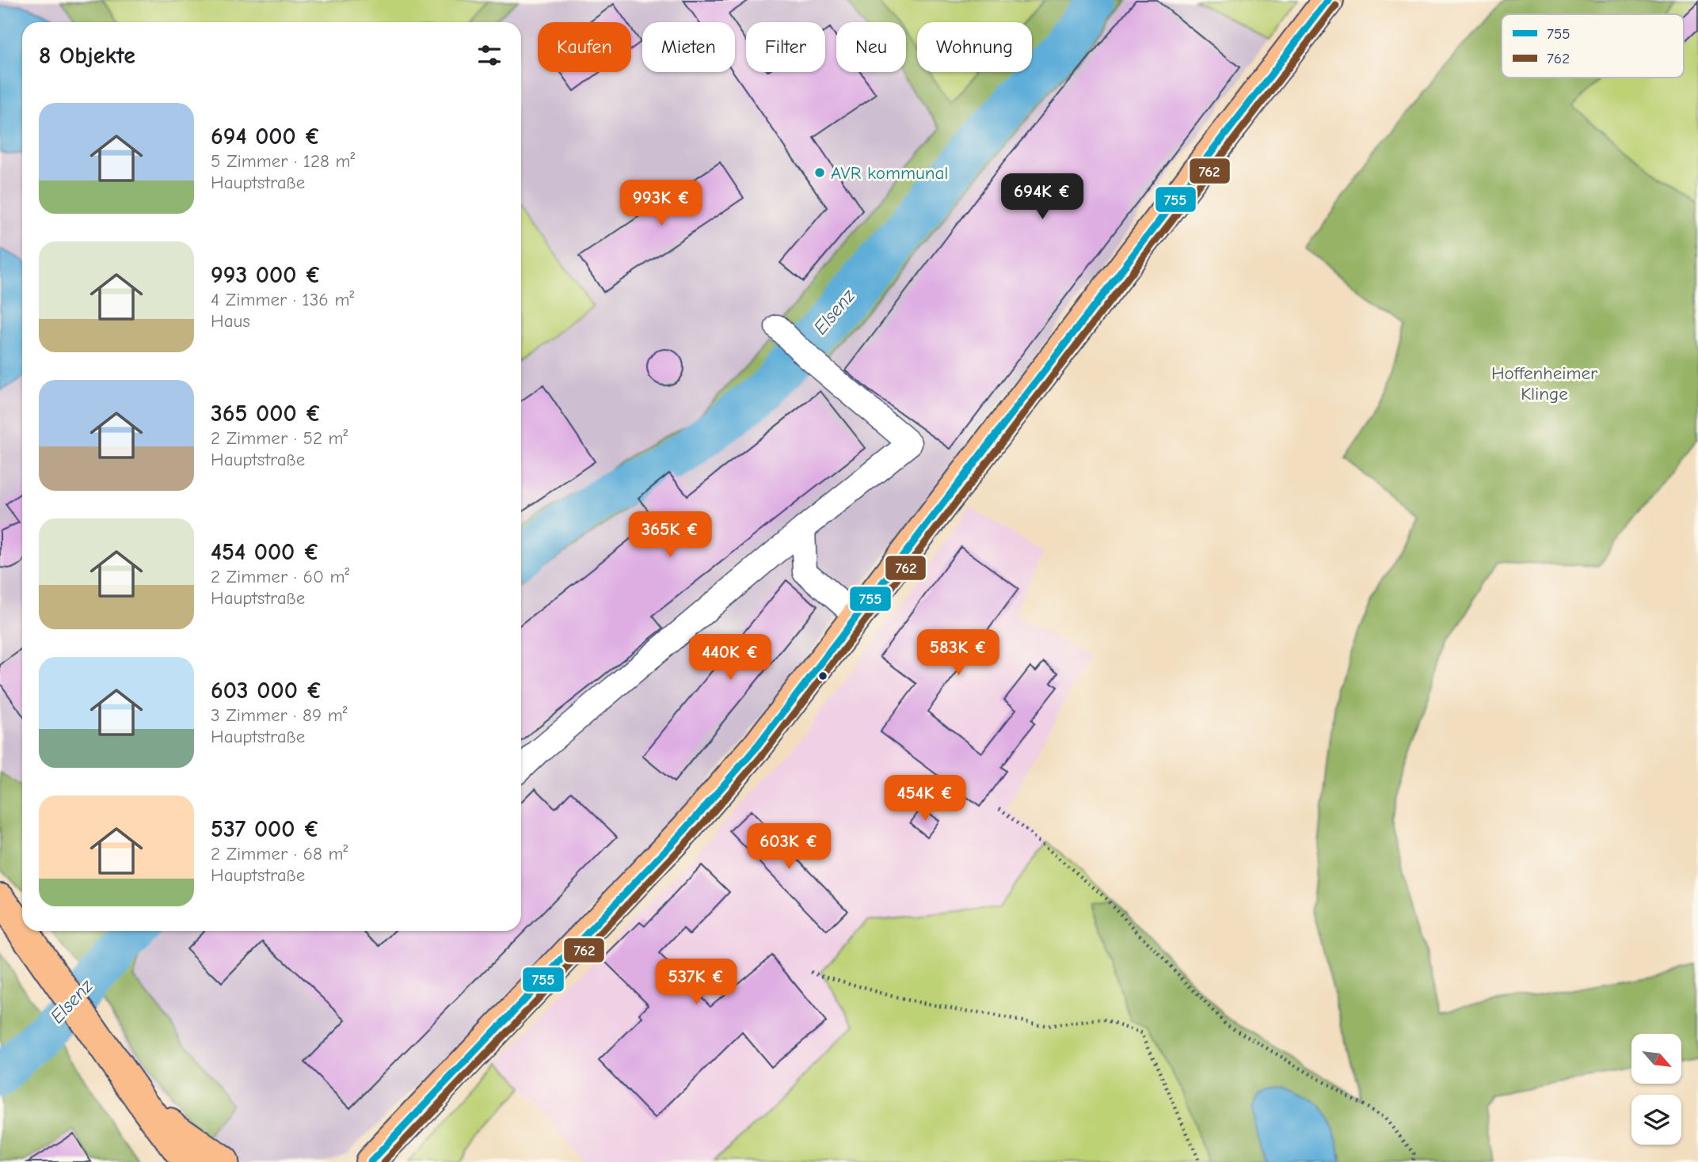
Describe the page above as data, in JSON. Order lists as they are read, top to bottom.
{
  "water": ["Elsenz"],
  "parks": ["Hoffenheimer Klinge"],
  "places": ["AVR kommunal"],
  "lines": ["transit line 755", "transit line 762"],
  "legend": ["755", "762"],
  "north": "bottom right",
  "page": {
    "chip": [
      "Kaufen",
      "Mieten",
      "Filter",
      "Neu",
      "Wohnung"
    ],
    "heading": "8 Objekte",
    "list": [
      {
        "name": "694 000 €",
        "note": "5 Zimmer · 128 m² · Hauptstraße"
      },
      {
        "name": "993 000 €",
        "note": "4 Zimmer · 136 m² · Haus"
      },
      {
        "name": "365 000 €",
        "note": "2 Zimmer · 52 m² · Hauptstraße"
      },
      {
        "name": "454 000 €",
        "note": "2 Zimmer · 60 m² · Hauptstraße"
      },
      {
        "name": "603 000 €",
        "note": "3 Zimmer · 89 m² · Hauptstraße"
      },
      {
        "name": "537 000 €",
        "note": "2 Zimmer · 68 m² · Hauptstraße"
      }
    ],
    "price": [
      "694K €",
      "993K €",
      "365K €",
      "583K €",
      "440K €",
      "454K €",
      "603K €",
      "537K €"
    ]
  }
}
